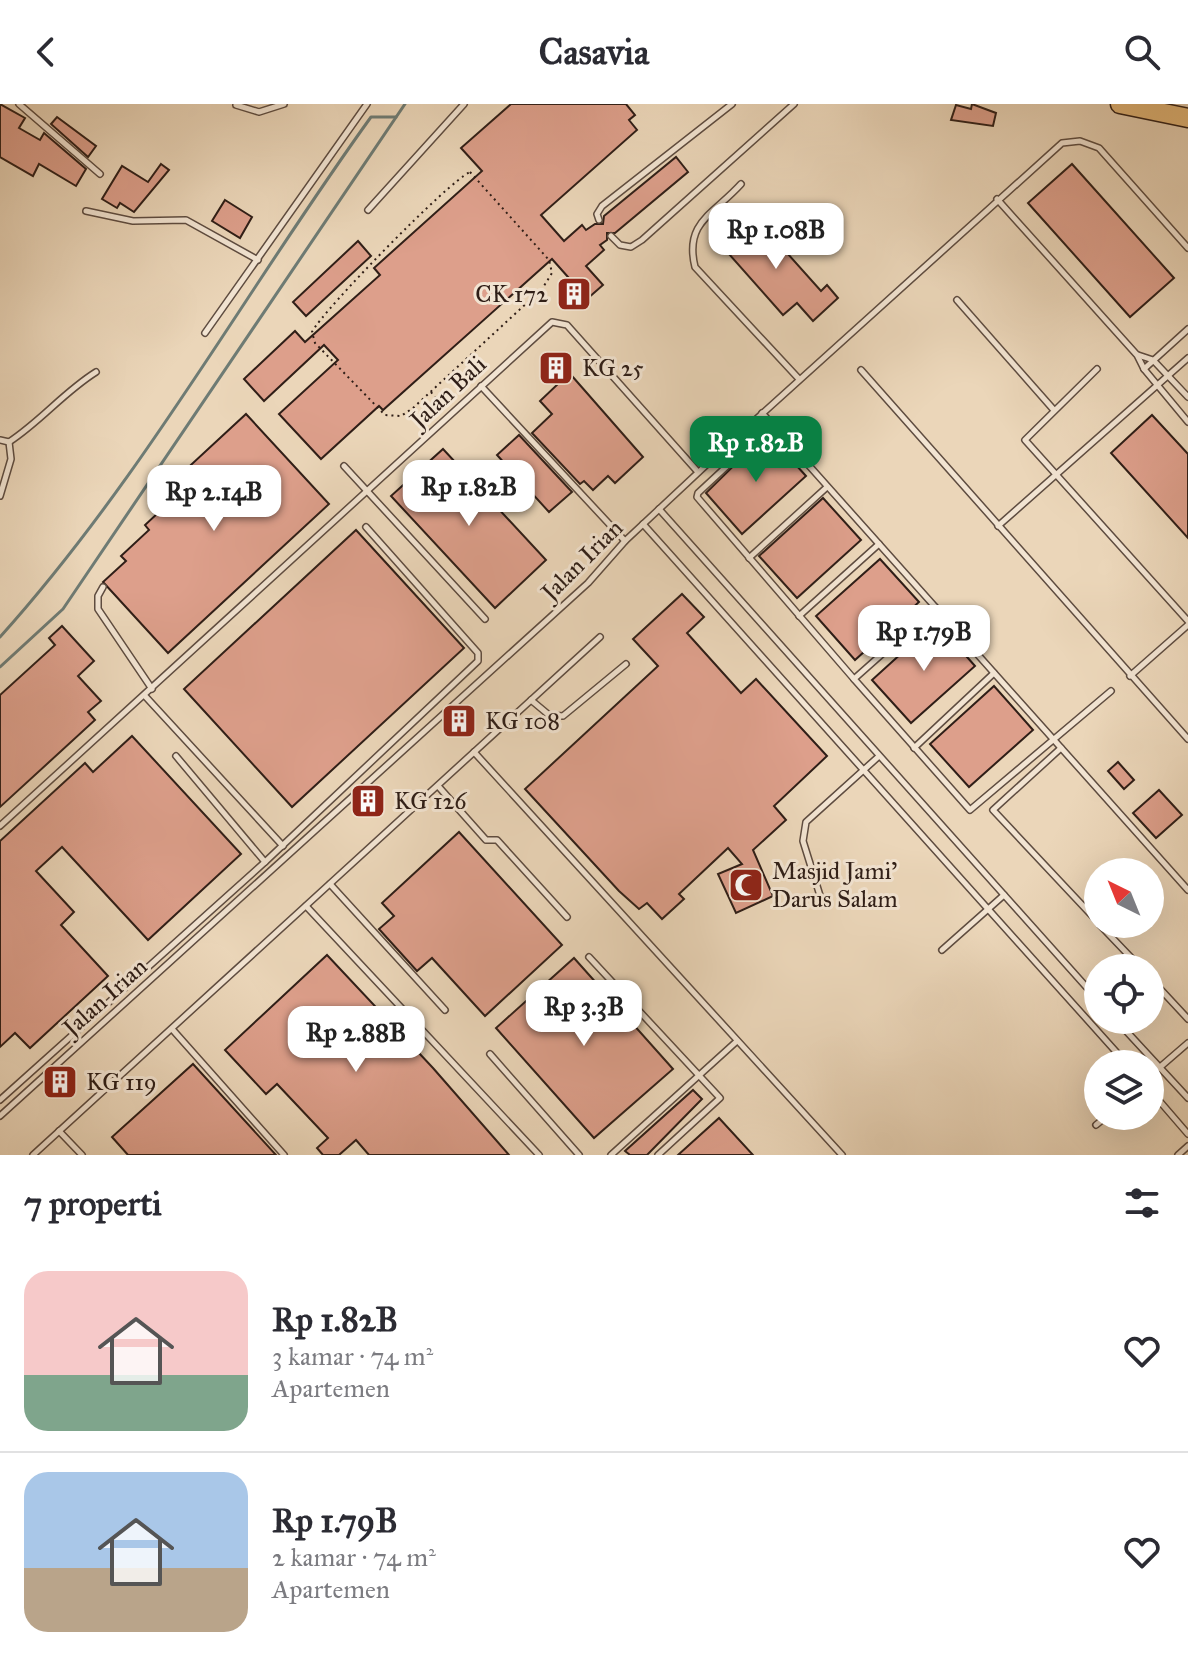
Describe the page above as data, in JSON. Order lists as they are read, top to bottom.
{
  "streets": {
    "lane": ["Jalan Bali", "Jalan Irian"]
  },
  "crossings": [
    ["Jalan Bali", "Jalan Irian"]
  ],
  "places": {
    "building": [
      "CK 172",
      "KG 25",
      "KG 108",
      "KG 126",
      "KG 119"
    ],
    "mosque": ["Masjid Jami' Darus Salam"]
  },
  "north": "top left",
  "page": {
    "header": "Casavia",
    "price": [
      "Rp 1.08B",
      "Rp 1.82B",
      "Rp 1.82B",
      "Rp 2.14B",
      "Rp 1.79B",
      "Rp 3.3B",
      "Rp 2.88B"
    ],
    "heading": "7 properti",
    "list": [
      {
        "name": "Rp 1.82B",
        "note": "3 kamar · 74 m² · Apartemen"
      },
      {
        "name": "Rp 1.79B",
        "note": "2 kamar · 74 m² · Apartemen"
      }
    ]
  }
}
